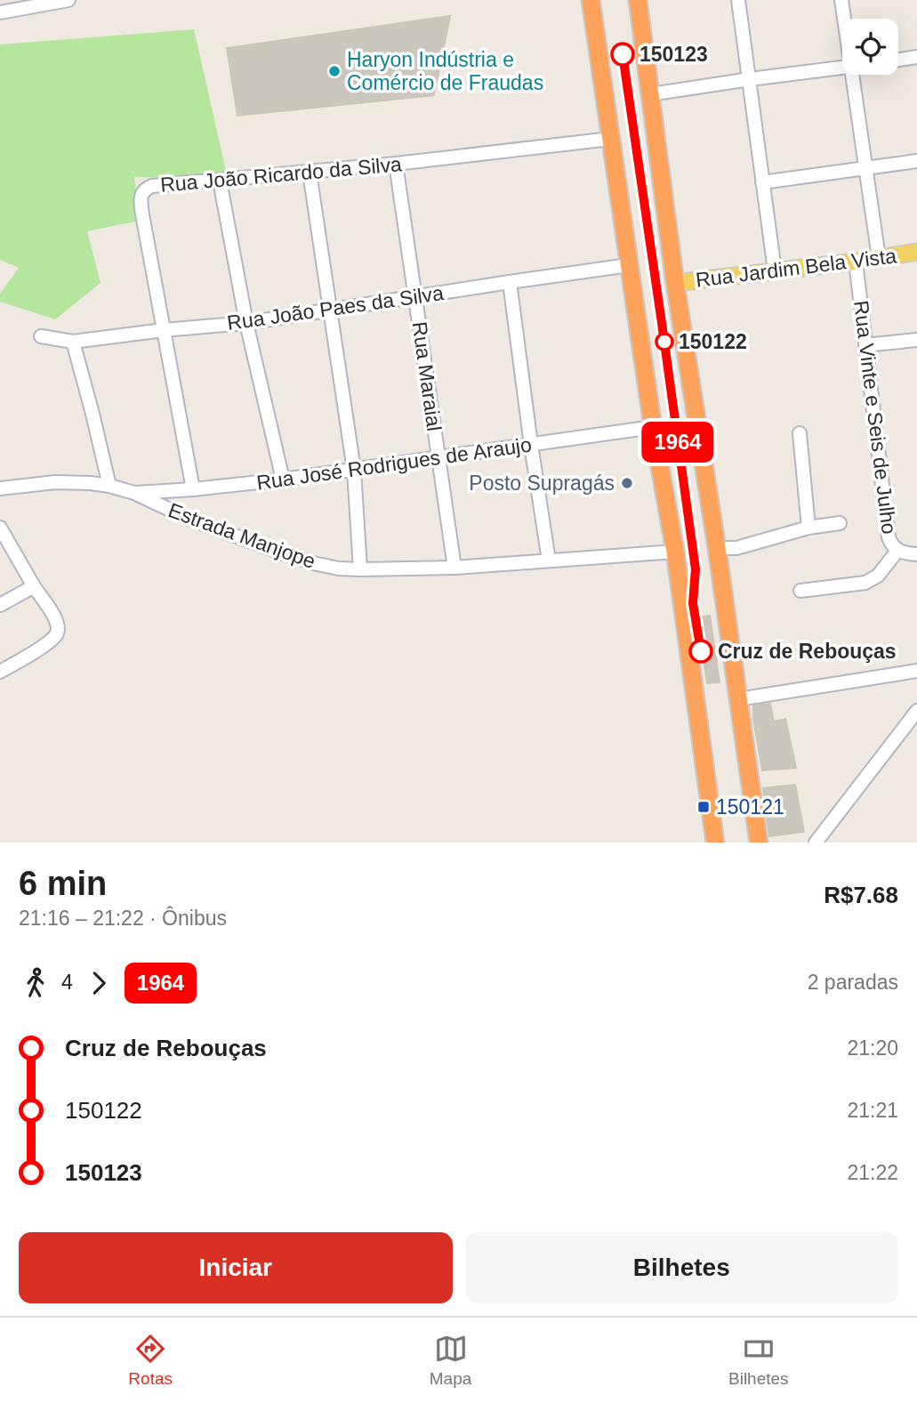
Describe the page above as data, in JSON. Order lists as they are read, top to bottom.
{
  "streets": {
    "main road": ["Rua Jardim Bela Vista"],
    "street": [
      "Rua João Ricardo da Silva",
      "Rua João Paes da Silva",
      "Rua Maraial",
      "Rua Vinte e Seis de Julho",
      "Rua José Rodrigues de Araujo",
      "Estrada Manjope"
    ]
  },
  "crossings": [
    ["Rua João Ricardo da Silva", "Rua João Paes da Silva"],
    ["Rua João Ricardo da Silva", "Rua Maraial"],
    ["Rua João Ricardo da Silva", "Rua José Rodrigues de Araujo"],
    ["Rua Jardim Bela Vista", "Rua Vinte e Seis de Julho"],
    ["Rua João Paes da Silva", "Rua Maraial"],
    ["Rua Maraial", "Rua José Rodrigues de Araujo"],
    ["Rua Maraial", "Estrada Manjope"],
    ["Rua José Rodrigues de Araujo", "Estrada Manjope"]
  ],
  "places": {
    "other": [
      "150123",
      "Haryon Indústria e Comércio de Fraudas",
      "150122",
      "Posto Supragás",
      "Cruz de Rebouças"
    ],
    "transit": ["150121"]
  },
  "lines": ["bus line 1964"],
  "page": {
    "on_map": "1964",
    "heading": ["6 min", "21:16 – 21:22 · Ônibus", "R$7.68"],
    "legs": ["4", "1964", "2 paradas"],
    "list": [
      {
        "name": "Cruz de Rebouças",
        "value": "21:20"
      },
      {
        "name": "150122",
        "value": "21:21"
      },
      {
        "name": "150123",
        "value": "21:22"
      }
    ],
    "buttons": ["Iniciar", "Bilhetes"],
    "tabs": ["Rotas", "Mapa", "Bilhetes"]
  }
}
